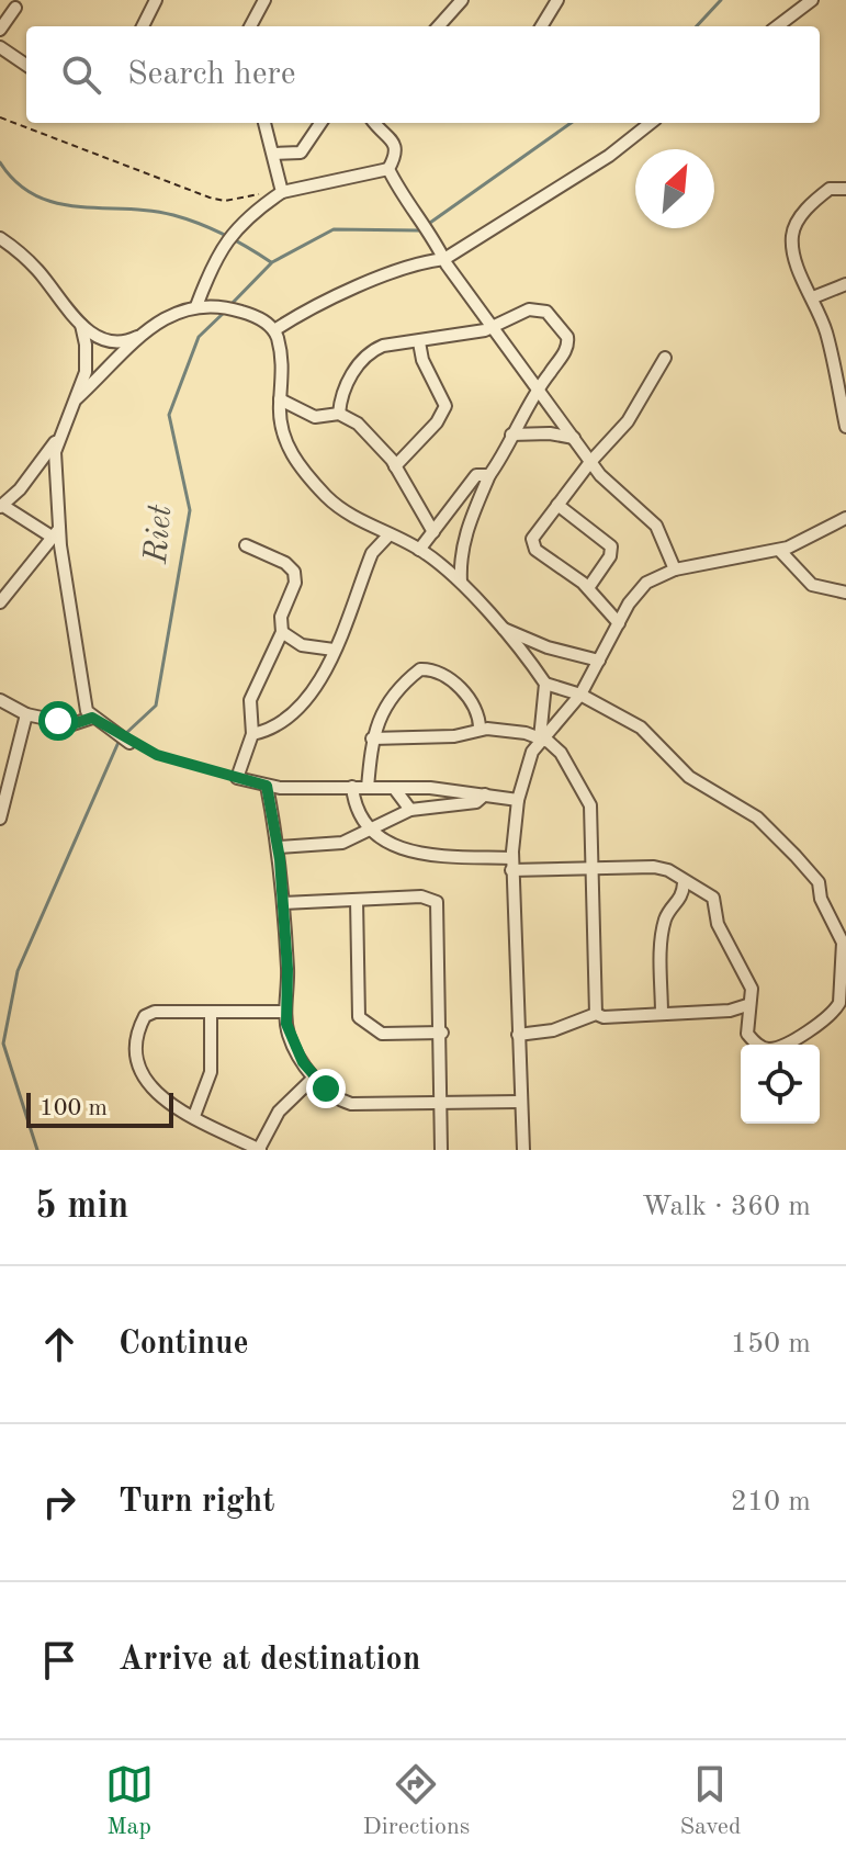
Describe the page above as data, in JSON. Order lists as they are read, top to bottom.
{
  "water": ["Riet"],
  "scale_bar": "100 m",
  "north": "top right",
  "page": {
    "search": "Search here",
    "scale": "100 m",
    "heading": ["5 min", "Walk · 360 m"],
    "list": [
      ["Continue", "150 m"],
      ["Turn right", "210 m"],
      "Arrive at destination"
    ],
    "nav": ["Map", "Directions", "Saved"]
  }
}
